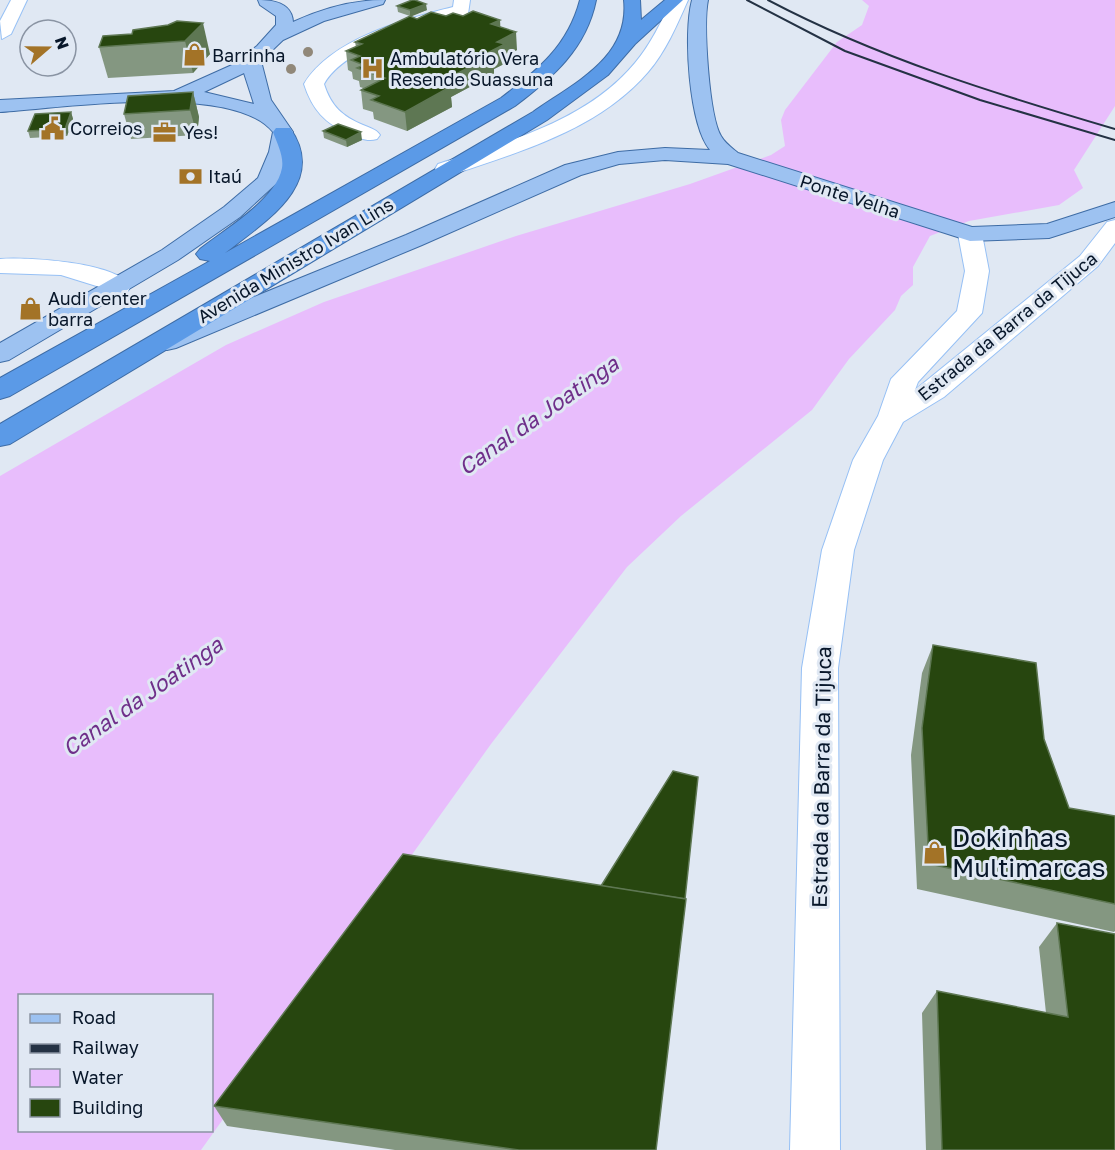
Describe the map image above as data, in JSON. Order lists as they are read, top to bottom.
{
  "streets": {
    "highway": ["Avenida Ministro Ivan Lins"],
    "main road": ["Ponte Velha", "Estrada da Barra da Tijuca"]
  },
  "crossings": [
    ["Ponte Velha", "Avenida Ministro Ivan Lins"],
    ["Ponte Velha", "Estrada da Barra da Tijuca"]
  ],
  "water": ["Canal da Joatinga"],
  "places": {
    "shop": ["Barrinha", "Audi center barra", "Dokinhas Multimarcas"],
    "hospital": ["Ambulatório Vera Resende Suassuna"],
    "public building": ["Correios"],
    "office": ["Yes!"],
    "bank": ["Itaú"]
  },
  "legend": [
    "Road",
    "Railway",
    "Water",
    "Building"
  ],
  "north": "right"
}
